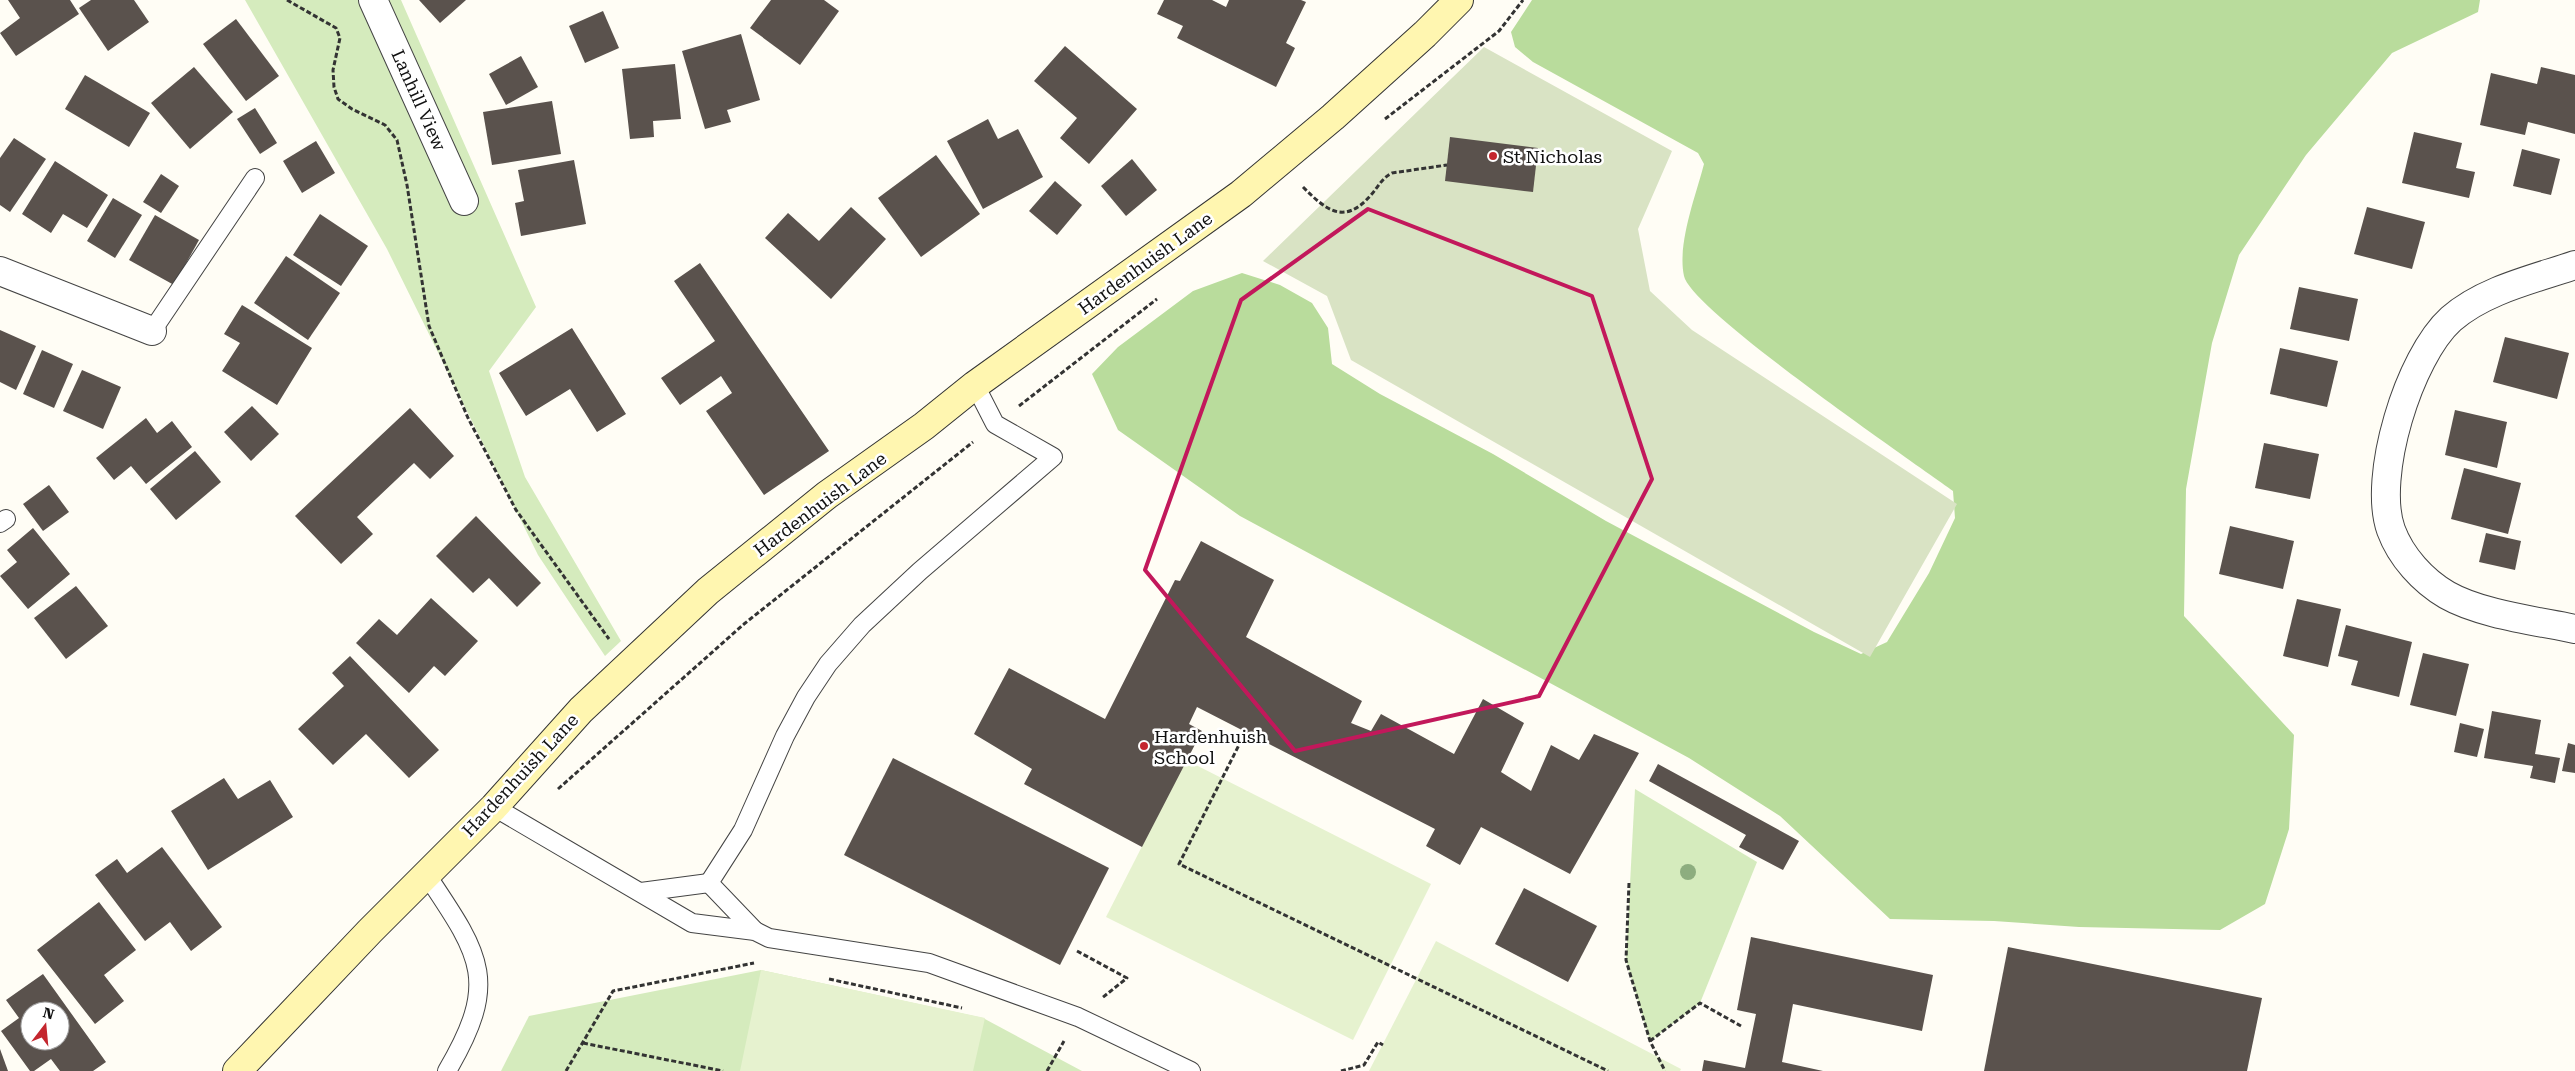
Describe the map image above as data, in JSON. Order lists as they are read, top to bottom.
{
  "streets": {
    "main road": ["Hardenhuish Lane"],
    "street": ["Lanhill View"]
  },
  "places": ["St Nicholas", "Hardenhuish School"],
  "north": "top"
}
